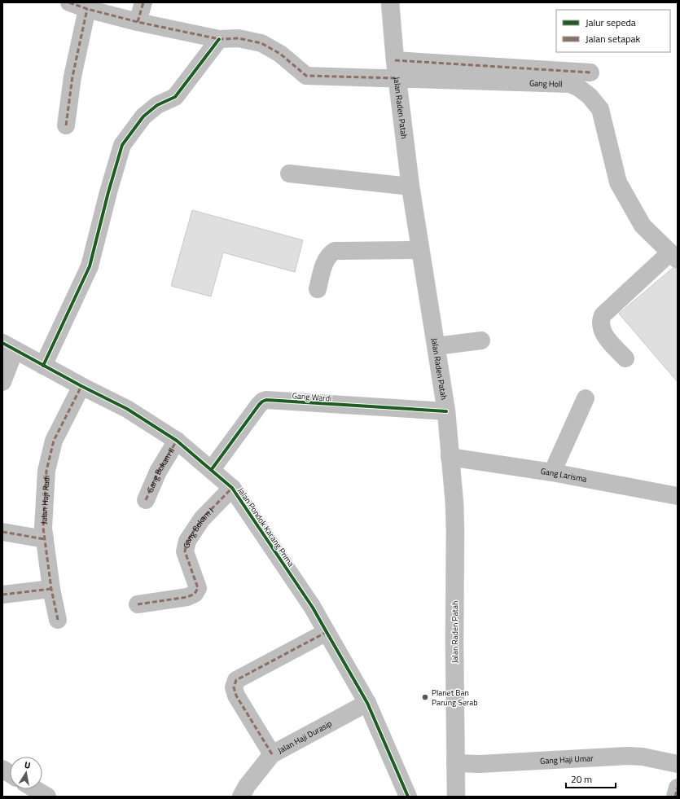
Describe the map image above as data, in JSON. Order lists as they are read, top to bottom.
{
  "streets": {
    "street": [
      "Gang Holl",
      "Jalan Raden Patah",
      "Gang Wardi",
      "Gang Bokam II",
      "Gang Larisma",
      "Jalan Haji Radi",
      "Jalan Pondok Kacang Prima",
      "Gang Bokam I",
      "Jalan Haji Durasip",
      "Gang Haji Umar"
    ]
  },
  "crossings": [
    ["Gang Holl", "Jalan Raden Patah"],
    ["Jalan Raden Patah", "Gang Wardi"],
    ["Jalan Raden Patah", "Gang Larisma"],
    ["Jalan Raden Patah", "Gang Haji Umar"],
    ["Gang Wardi", "Jalan Pondok Kacang Prima"],
    ["Gang Bokam II", "Jalan Pondok Kacang Prima"],
    ["Jalan Haji Radi", "Jalan Pondok Kacang Prima"],
    ["Jalan Pondok Kacang Prima", "Gang Bokam I"],
    ["Jalan Pondok Kacang Prima", "Jalan Haji Durasip"]
  ],
  "places": ["Planet Ban Parung Serab"],
  "legend": ["Jalur sepeda", "Jalan setapak"],
  "scale_bar": "20 m",
  "north": "top"
}
